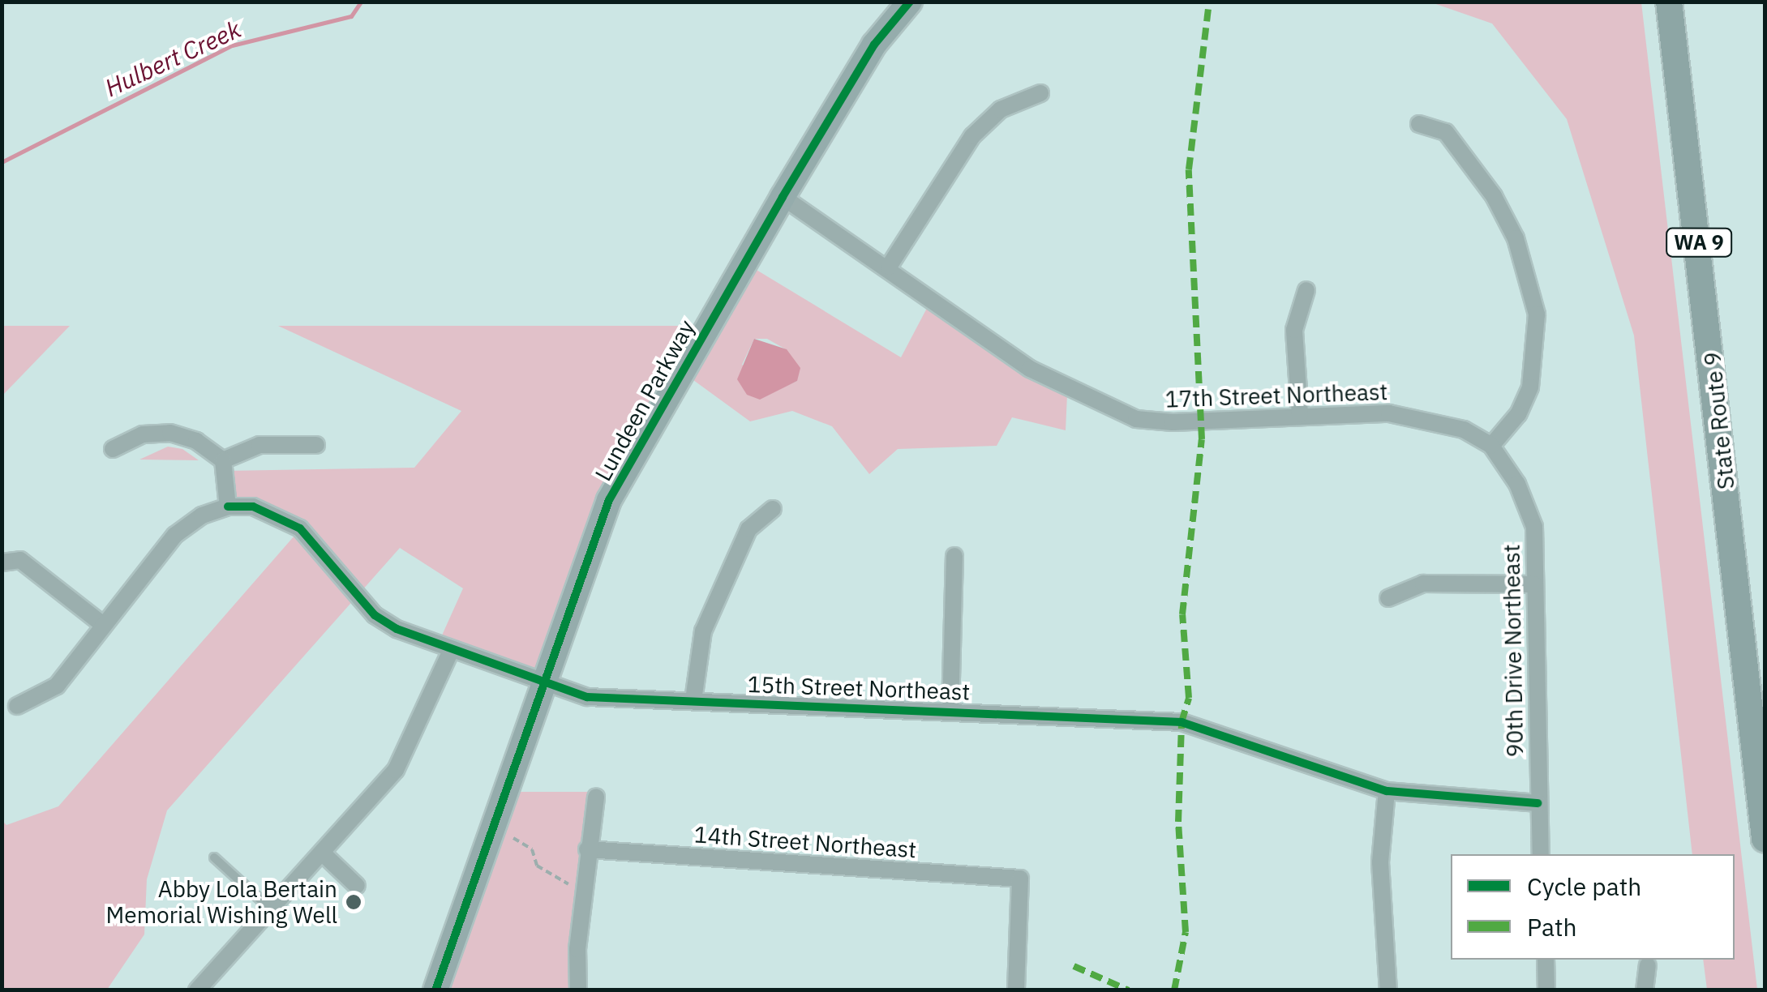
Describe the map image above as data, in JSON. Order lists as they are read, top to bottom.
{
  "streets": {
    "main road": ["WA 9", "Lundeen Parkway", "State Route 9"],
    "street": [
      "17th Street Northeast",
      "90th Drive Northeast",
      "15th Street Northeast",
      "14th Street Northeast"
    ]
  },
  "crossings": [
    ["17th Street Northeast", "Lundeen Parkway"],
    ["17th Street Northeast", "90th Drive Northeast"],
    ["Lundeen Parkway", "15th Street Northeast"],
    ["90th Drive Northeast", "15th Street Northeast"]
  ],
  "water": ["Hulbert Creek"],
  "places": ["Abby Lola Bertain Memorial Wishing Well"],
  "legend": ["Cycle path", "Path"]
}
